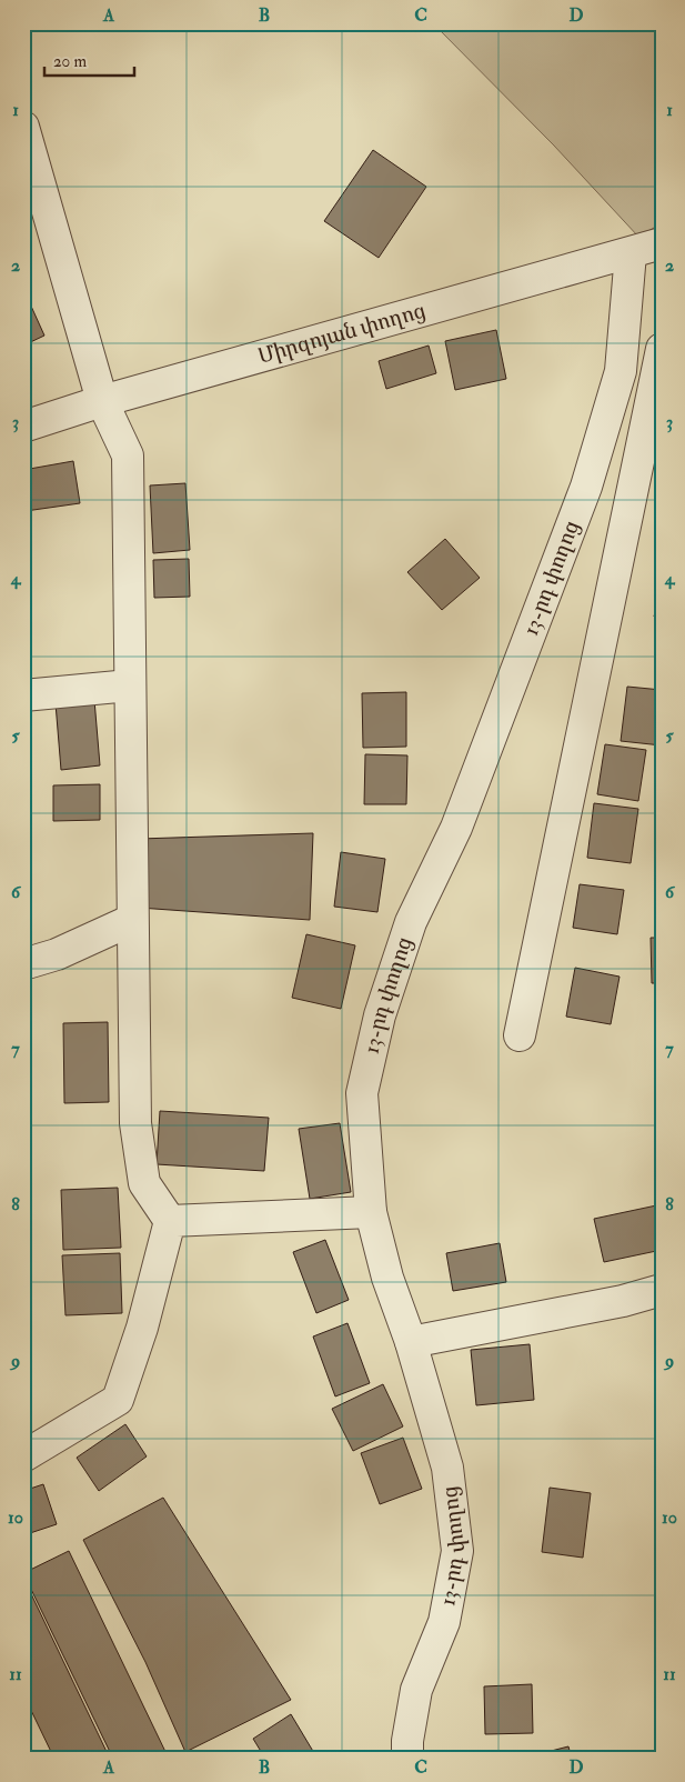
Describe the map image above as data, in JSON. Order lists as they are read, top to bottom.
{
  "streets": {
    "street": ["Միրզոյան փողոց", "13-րդ փողոց"]
  },
  "crossings": [
    ["Միրզոյան փողոց", "13-րդ փողոց"]
  ],
  "scale_bar": "20 m",
  "grid": {
    "columns": [
      "A",
      "B",
      "C",
      "D"
    ],
    "rows": [
      "1",
      "2",
      "3",
      "4",
      "5",
      "6",
      "7",
      "8",
      "9",
      "10",
      "11"
    ]
  }
}
